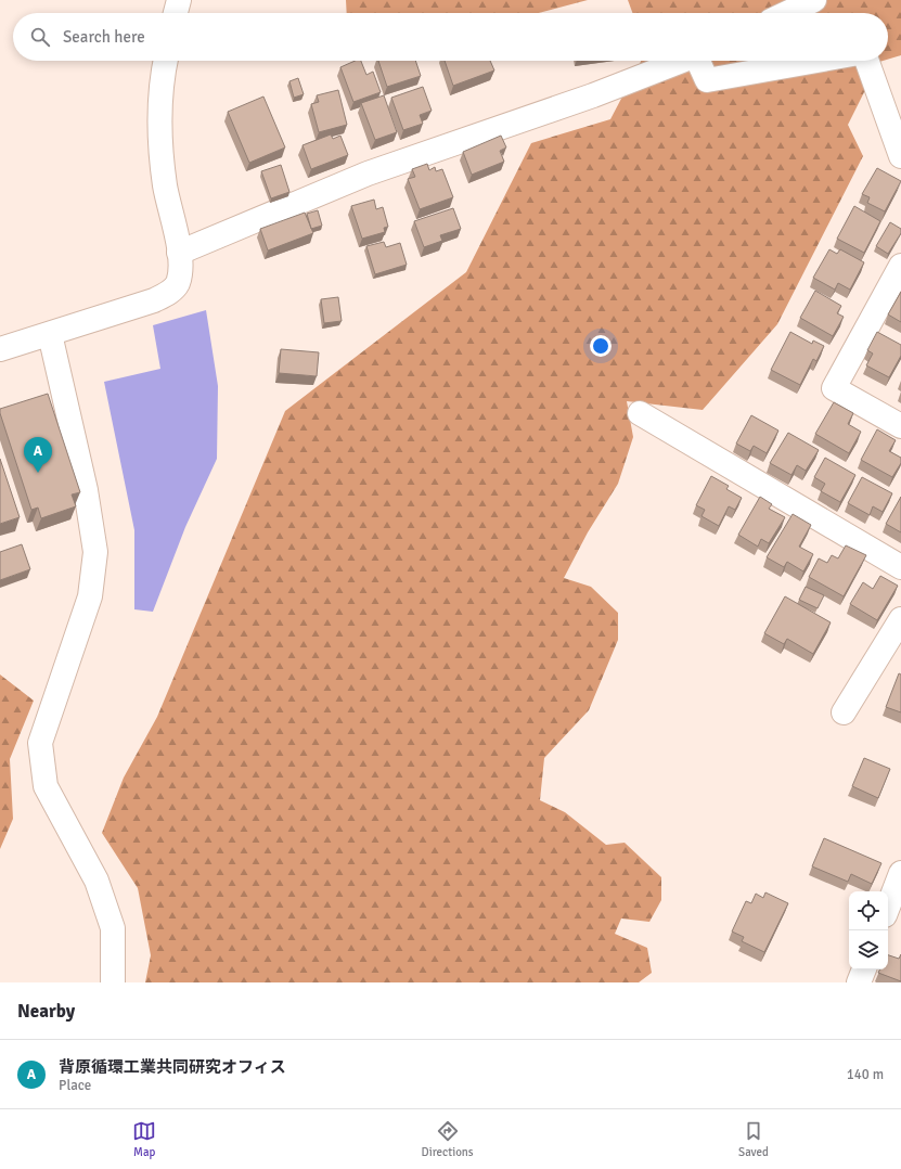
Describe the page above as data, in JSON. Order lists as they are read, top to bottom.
{
  "page": {
    "search": "Search here",
    "pins": "A",
    "heading": "Nearby",
    "list": [
      {
        "mark": "A",
        "name": "背原循環工業共同研究オフィス",
        "note": "Place",
        "value": "140 m"
      }
    ],
    "nav": ["Map", "Directions", "Saved"]
  }
}
